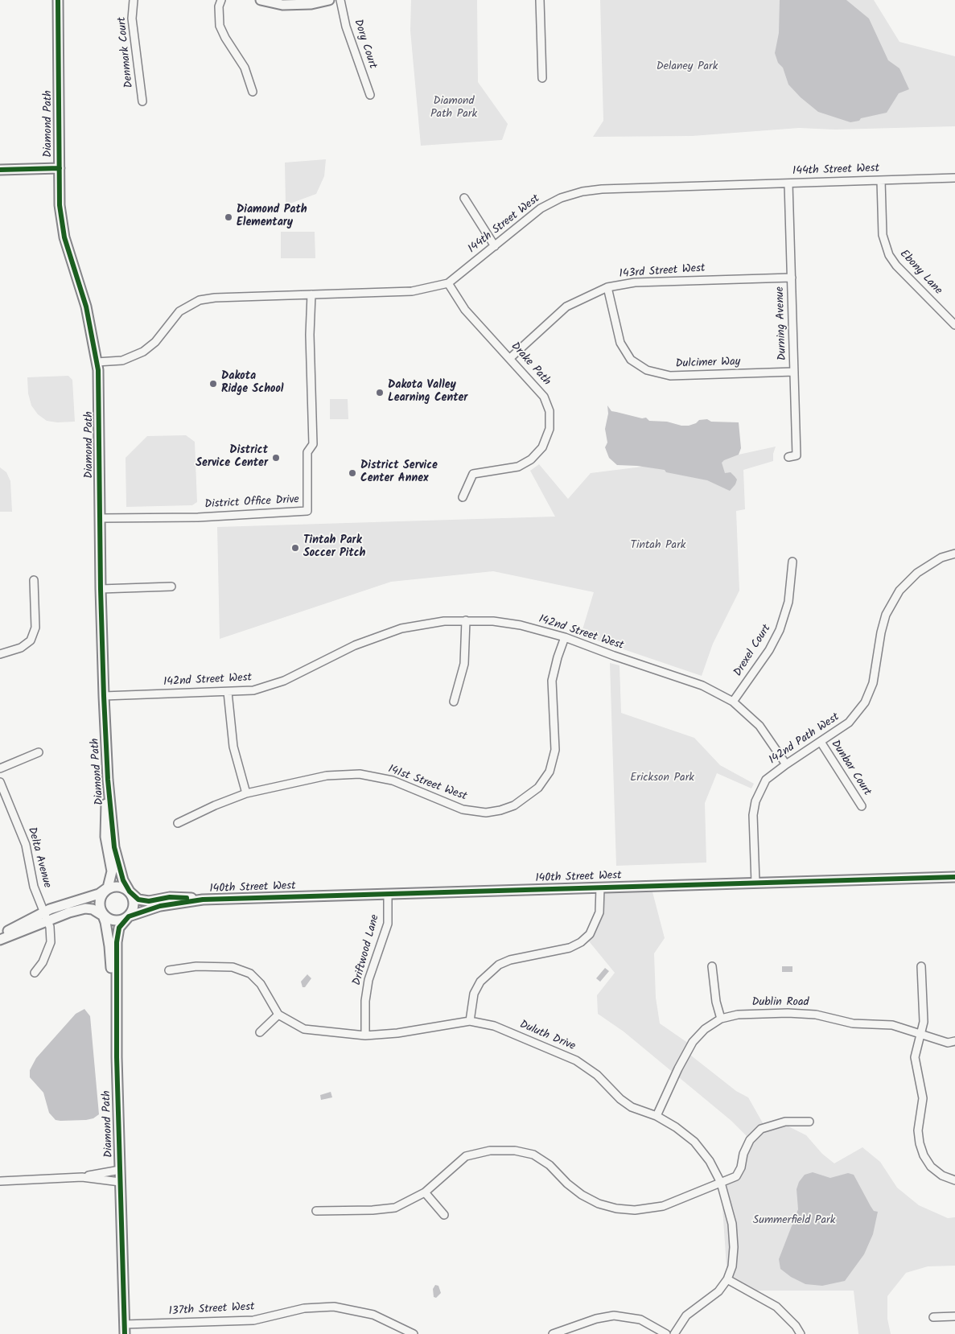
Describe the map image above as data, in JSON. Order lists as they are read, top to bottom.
{
  "streets": {
    "street": [
      "Dory Court",
      "Denmark Court",
      "Diamond Path",
      "144th Street West",
      "143rd Street West",
      "Ebony Lane",
      "Durning Avenue",
      "Dulcimer Way",
      "Drake Path",
      "District Office Drive",
      "142nd Street West",
      "Drexel Court",
      "142nd Path West",
      "Dunbar Court",
      "141st Street West",
      "Delta Avenue",
      "140th Street West",
      "Driftwood Lane",
      "Dublin Road",
      "Duluth Drive",
      "137th Street West"
    ]
  },
  "crossings": [
    ["Diamond Path", "144th Street West"],
    ["Diamond Path", "District Office Drive"],
    ["Diamond Path", "142nd Street West"],
    ["Diamond Path", "140th Street West"],
    ["Diamond Path", "137th Street West"],
    ["144th Street West", "Ebony Lane"],
    ["144th Street West", "Durning Avenue"],
    ["144th Street West", "Drake Path"],
    ["144th Street West", "District Office Drive"],
    ["143rd Street West", "Durning Avenue"],
    ["143rd Street West", "Dulcimer Way"],
    ["143rd Street West", "Drake Path"],
    ["Durning Avenue", "Dulcimer Way"],
    ["142nd Street West", "Drexel Court"],
    ["142nd Street West", "142nd Path West"],
    ["142nd Street West", "141st Street West"],
    ["142nd Path West", "Dunbar Court"],
    ["142nd Path West", "140th Street West"],
    ["140th Street West", "Driftwood Lane"],
    ["Driftwood Lane", "Duluth Drive"],
    ["Dublin Road", "Duluth Drive"]
  ],
  "parks": [
    "Delaney Park",
    "Diamond Path Park",
    "Tintah Park",
    "Erickson Park",
    "Summerfield Park"
  ],
  "places": [
    "Diamond Path Elementary",
    "Dakota Ridge School",
    "Dakota Valley Learning Center",
    "District Service Center",
    "District Service Center Annex",
    "Tintah Park Soccer Pitch"
  ]
}
